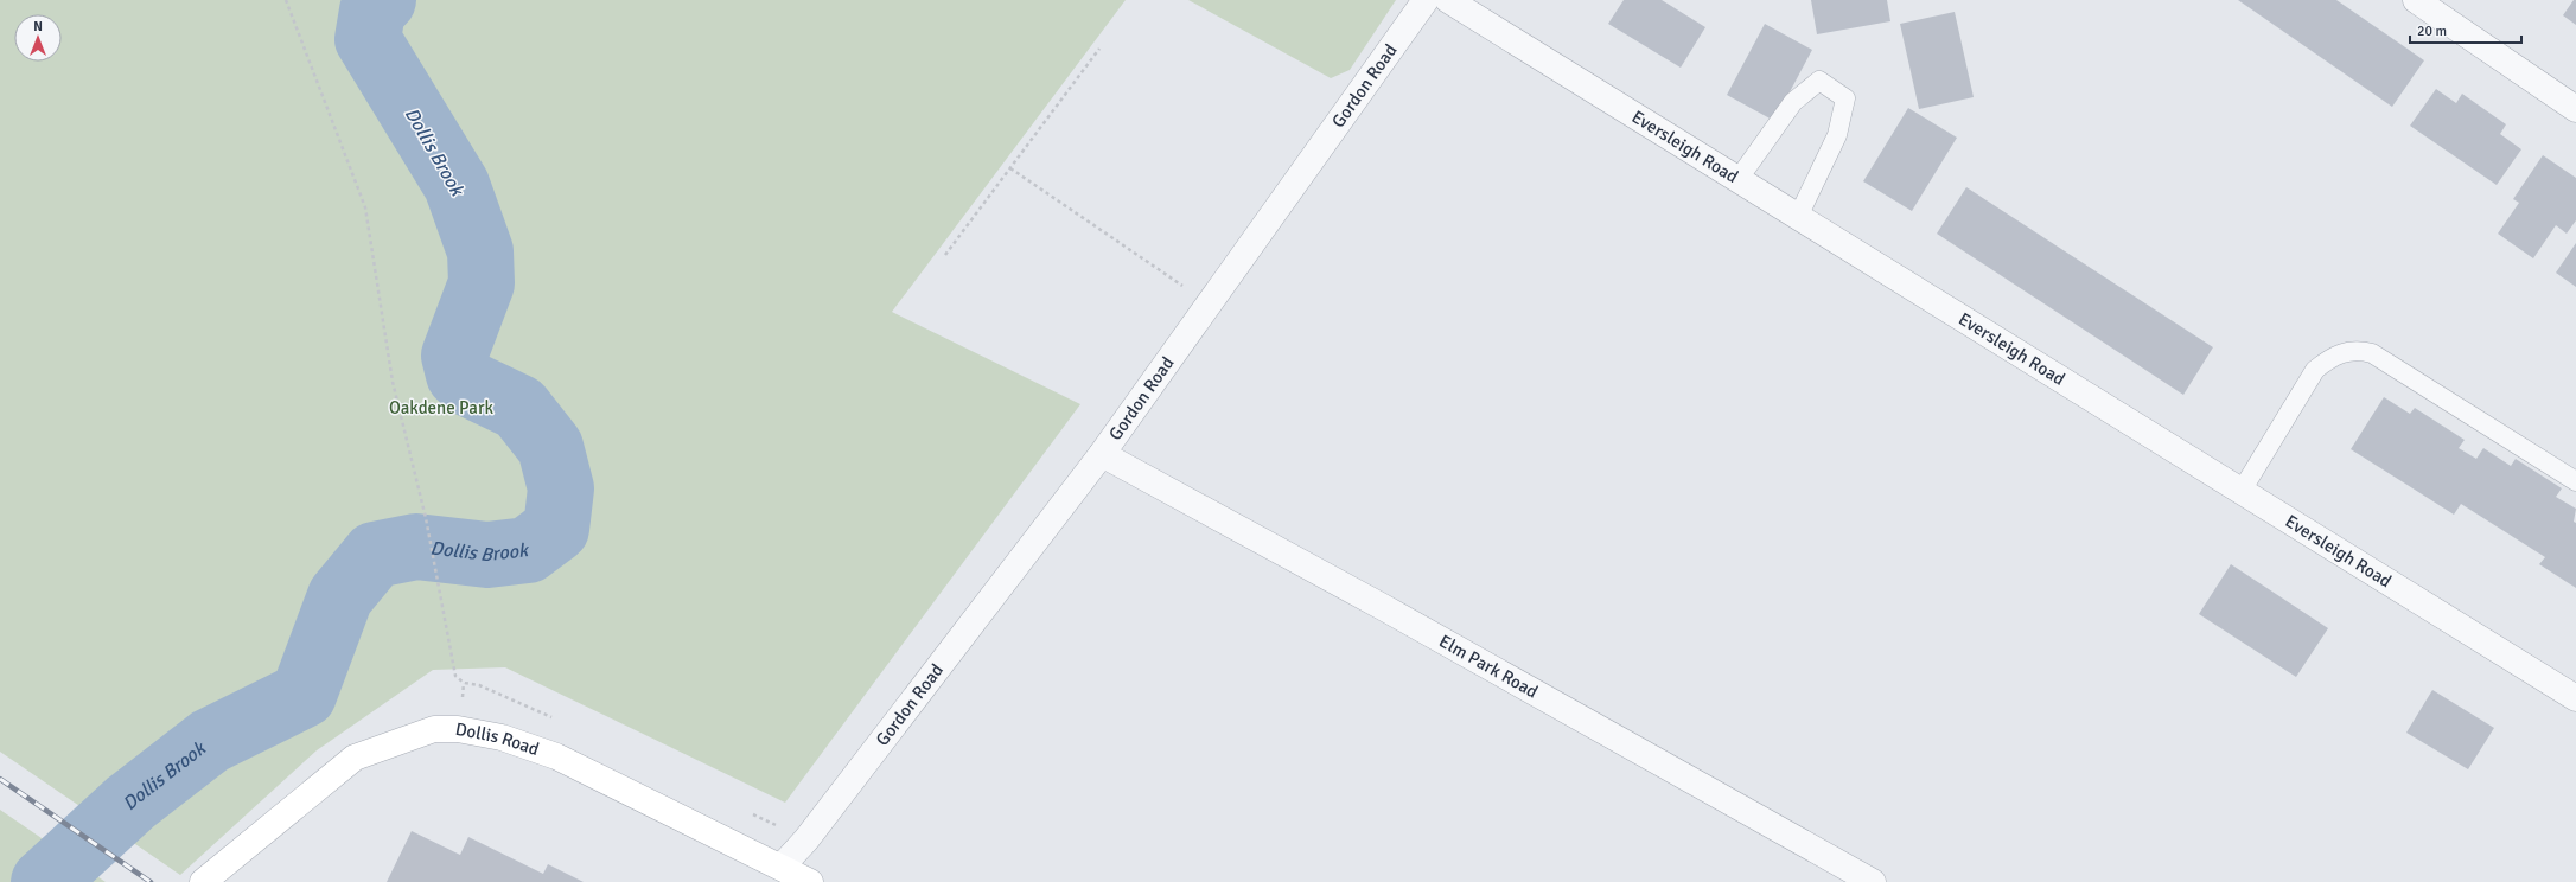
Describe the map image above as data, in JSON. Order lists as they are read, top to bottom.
{
  "streets": {
    "main road": ["Dollis Road"],
    "street": ["Gordon Road", "Eversleigh Road", "Elm Park Road"]
  },
  "crossings": [
    ["Gordon Road", "Elm Park Road"],
    ["Gordon Road", "Dollis Road"]
  ],
  "water": ["Dollis Brook"],
  "parks": ["Oakdene Park"],
  "scale_bar": "20 m",
  "north": "top"
}
